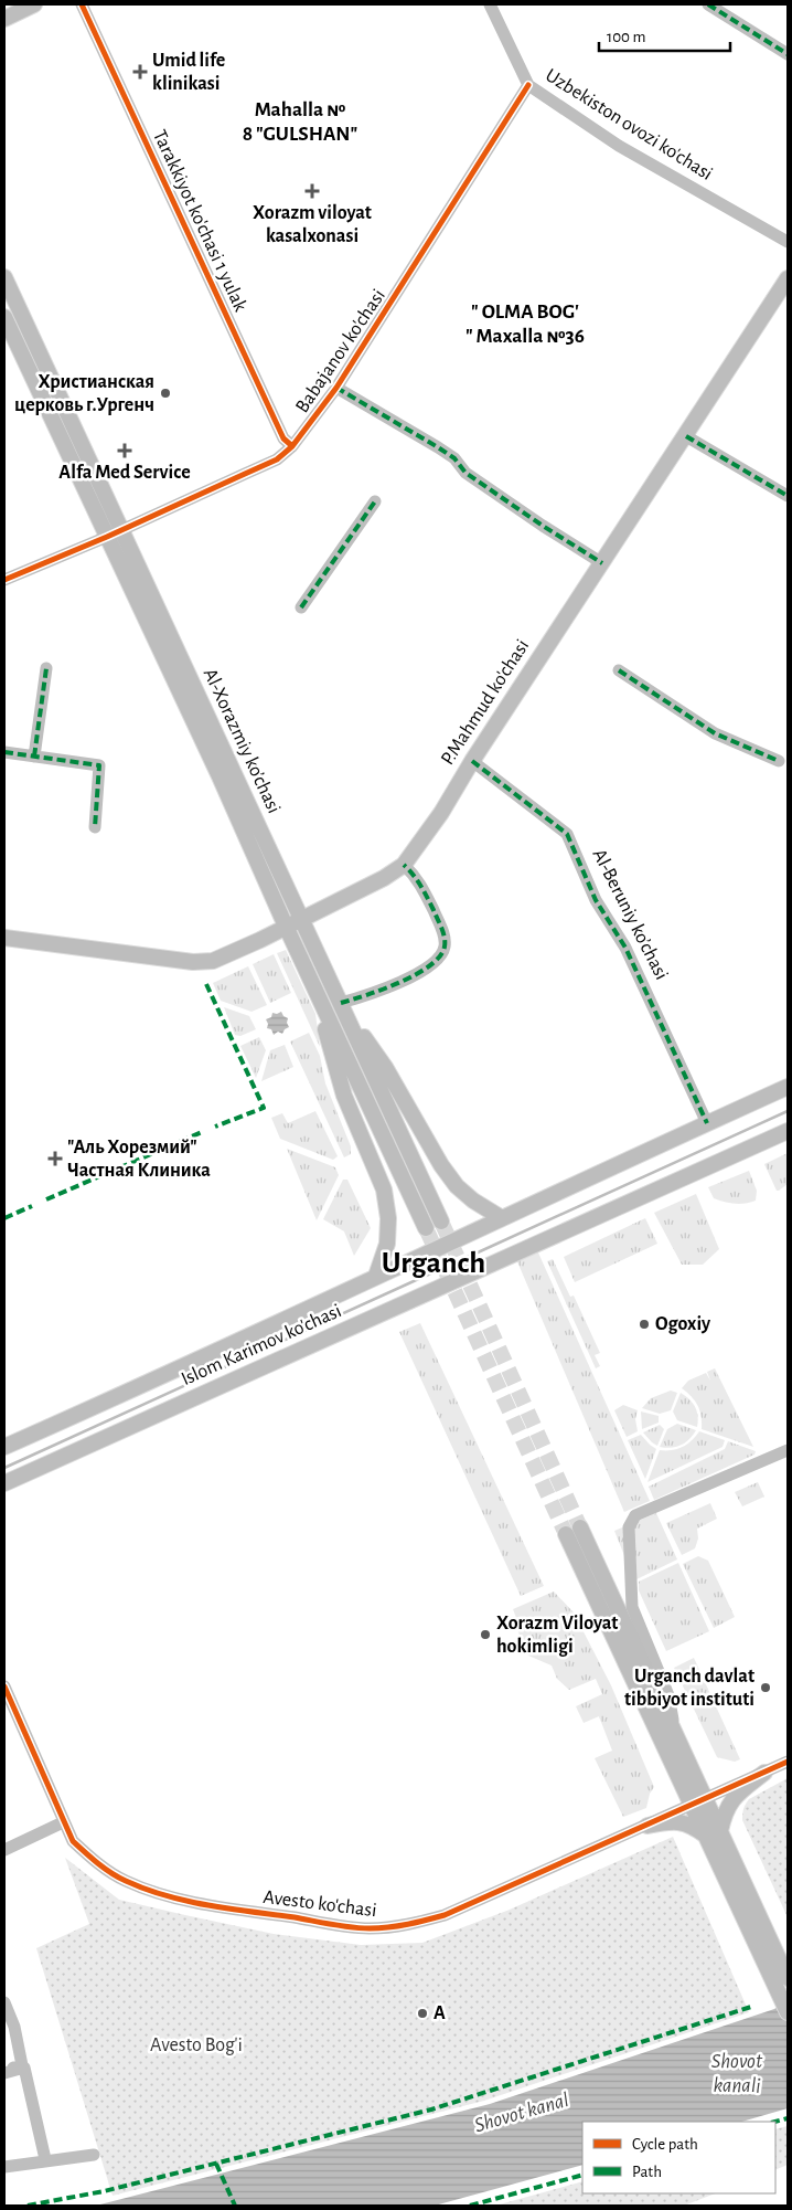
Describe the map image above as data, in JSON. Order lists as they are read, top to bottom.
{
  "streets": {
    "main road": ["P.Mahmud ko'chasi", "Al-Xorazmiy ko’chasi", "Islom Karimov ko'chasi"],
    "street": [
      "Uzbekiston ovozi ko'chasi",
      "Tarakkiyot ko'chasi 1 yulak",
      "Babajanov ko'chasi",
      "Al-Beruniy ko’chasi",
      "Avesto ko'chasi"
    ]
  },
  "crossings": [
    ["Uzbekiston ovozi ko'chasi", "Babajanov ko'chasi"],
    ["Tarakkiyot ko'chasi 1 yulak", "Babajanov ko'chasi"],
    ["Babajanov ko'chasi", "Al-Xorazmiy ko’chasi"],
    ["P.Mahmud ko'chasi", "Al-Xorazmiy ko’chasi"],
    ["P.Mahmud ko'chasi", "Al-Beruniy ko’chasi"],
    ["Al-Beruniy ko’chasi", "Islom Karimov ko'chasi"]
  ],
  "districts": ["Mahalla № 8 \"GULSHAN\"", "\" OLMA BOG' \" Maxalla №36", "Urganch"],
  "water": ["Shovot kanali", "Shovot kanal"],
  "parks": ["Avesto Bog'i"],
  "places": {
    "health": [
      "Umid life klinikasi",
      "Xorazm viloyat kasalxonasi",
      "Alfa Med Service",
      "\"Аль Хорезмий\" Частная Клиника"
    ],
    "other": [
      "Христианская церковь г.Ургенч",
      "Ogoxiy",
      "Xorazm Viloyat hokimligi",
      "Urganch davlat tibbiyot instituti",
      "A"
    ]
  },
  "legend": ["Cycle path", "Path"],
  "scale_bar": "100 m"
}
